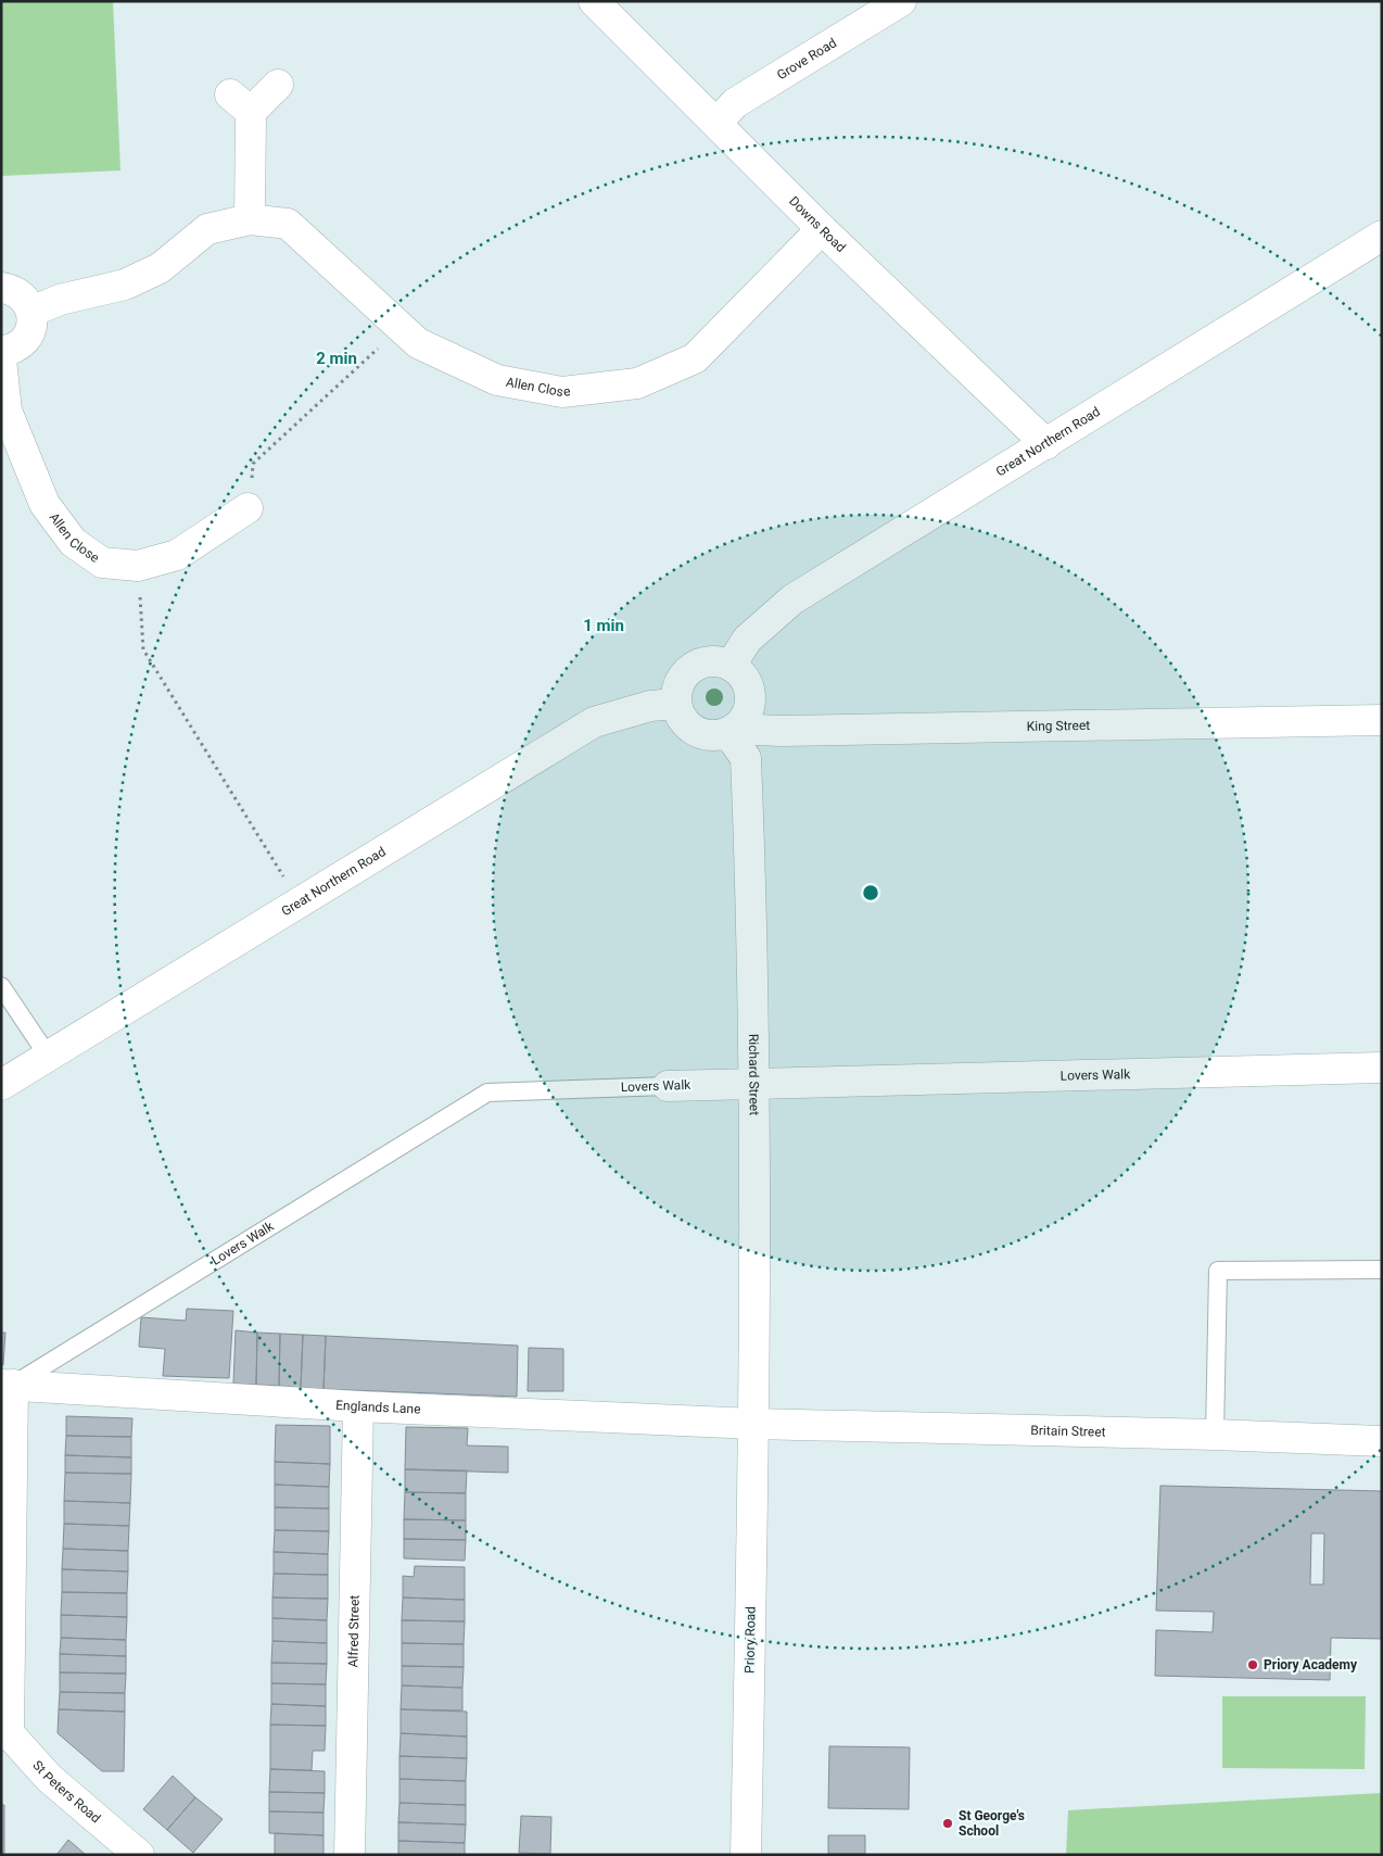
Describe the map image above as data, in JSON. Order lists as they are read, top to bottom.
{
  "streets": {
    "street": [
      "Grove Road",
      "Downs Road",
      "Allen Close",
      "Great Northern Road",
      "King Street",
      "Richard Street",
      "Lovers Walk",
      "Englands Lane",
      "Britain Street",
      "Alfred Street",
      "Priory Road",
      "St Peters Road"
    ]
  },
  "crossings": [
    ["Grove Road", "Downs Road"],
    ["Downs Road", "Allen Close"],
    ["Downs Road", "Great Northern Road"],
    ["Great Northern Road", "King Street"],
    ["Great Northern Road", "Richard Street"],
    ["King Street", "Richard Street"],
    ["Richard Street", "Lovers Walk"],
    ["Richard Street", "Englands Lane"],
    ["Richard Street", "Britain Street"],
    ["Richard Street", "Priory Road"],
    ["Lovers Walk", "Englands Lane"],
    ["Englands Lane", "Britain Street"],
    ["Englands Lane", "Alfred Street"],
    ["Englands Lane", "Priory Road"],
    ["Britain Street", "Priory Road"]
  ],
  "places": ["Priory Academy", "St George's School"],
  "rings": ["2 min", "1 min"]
}
